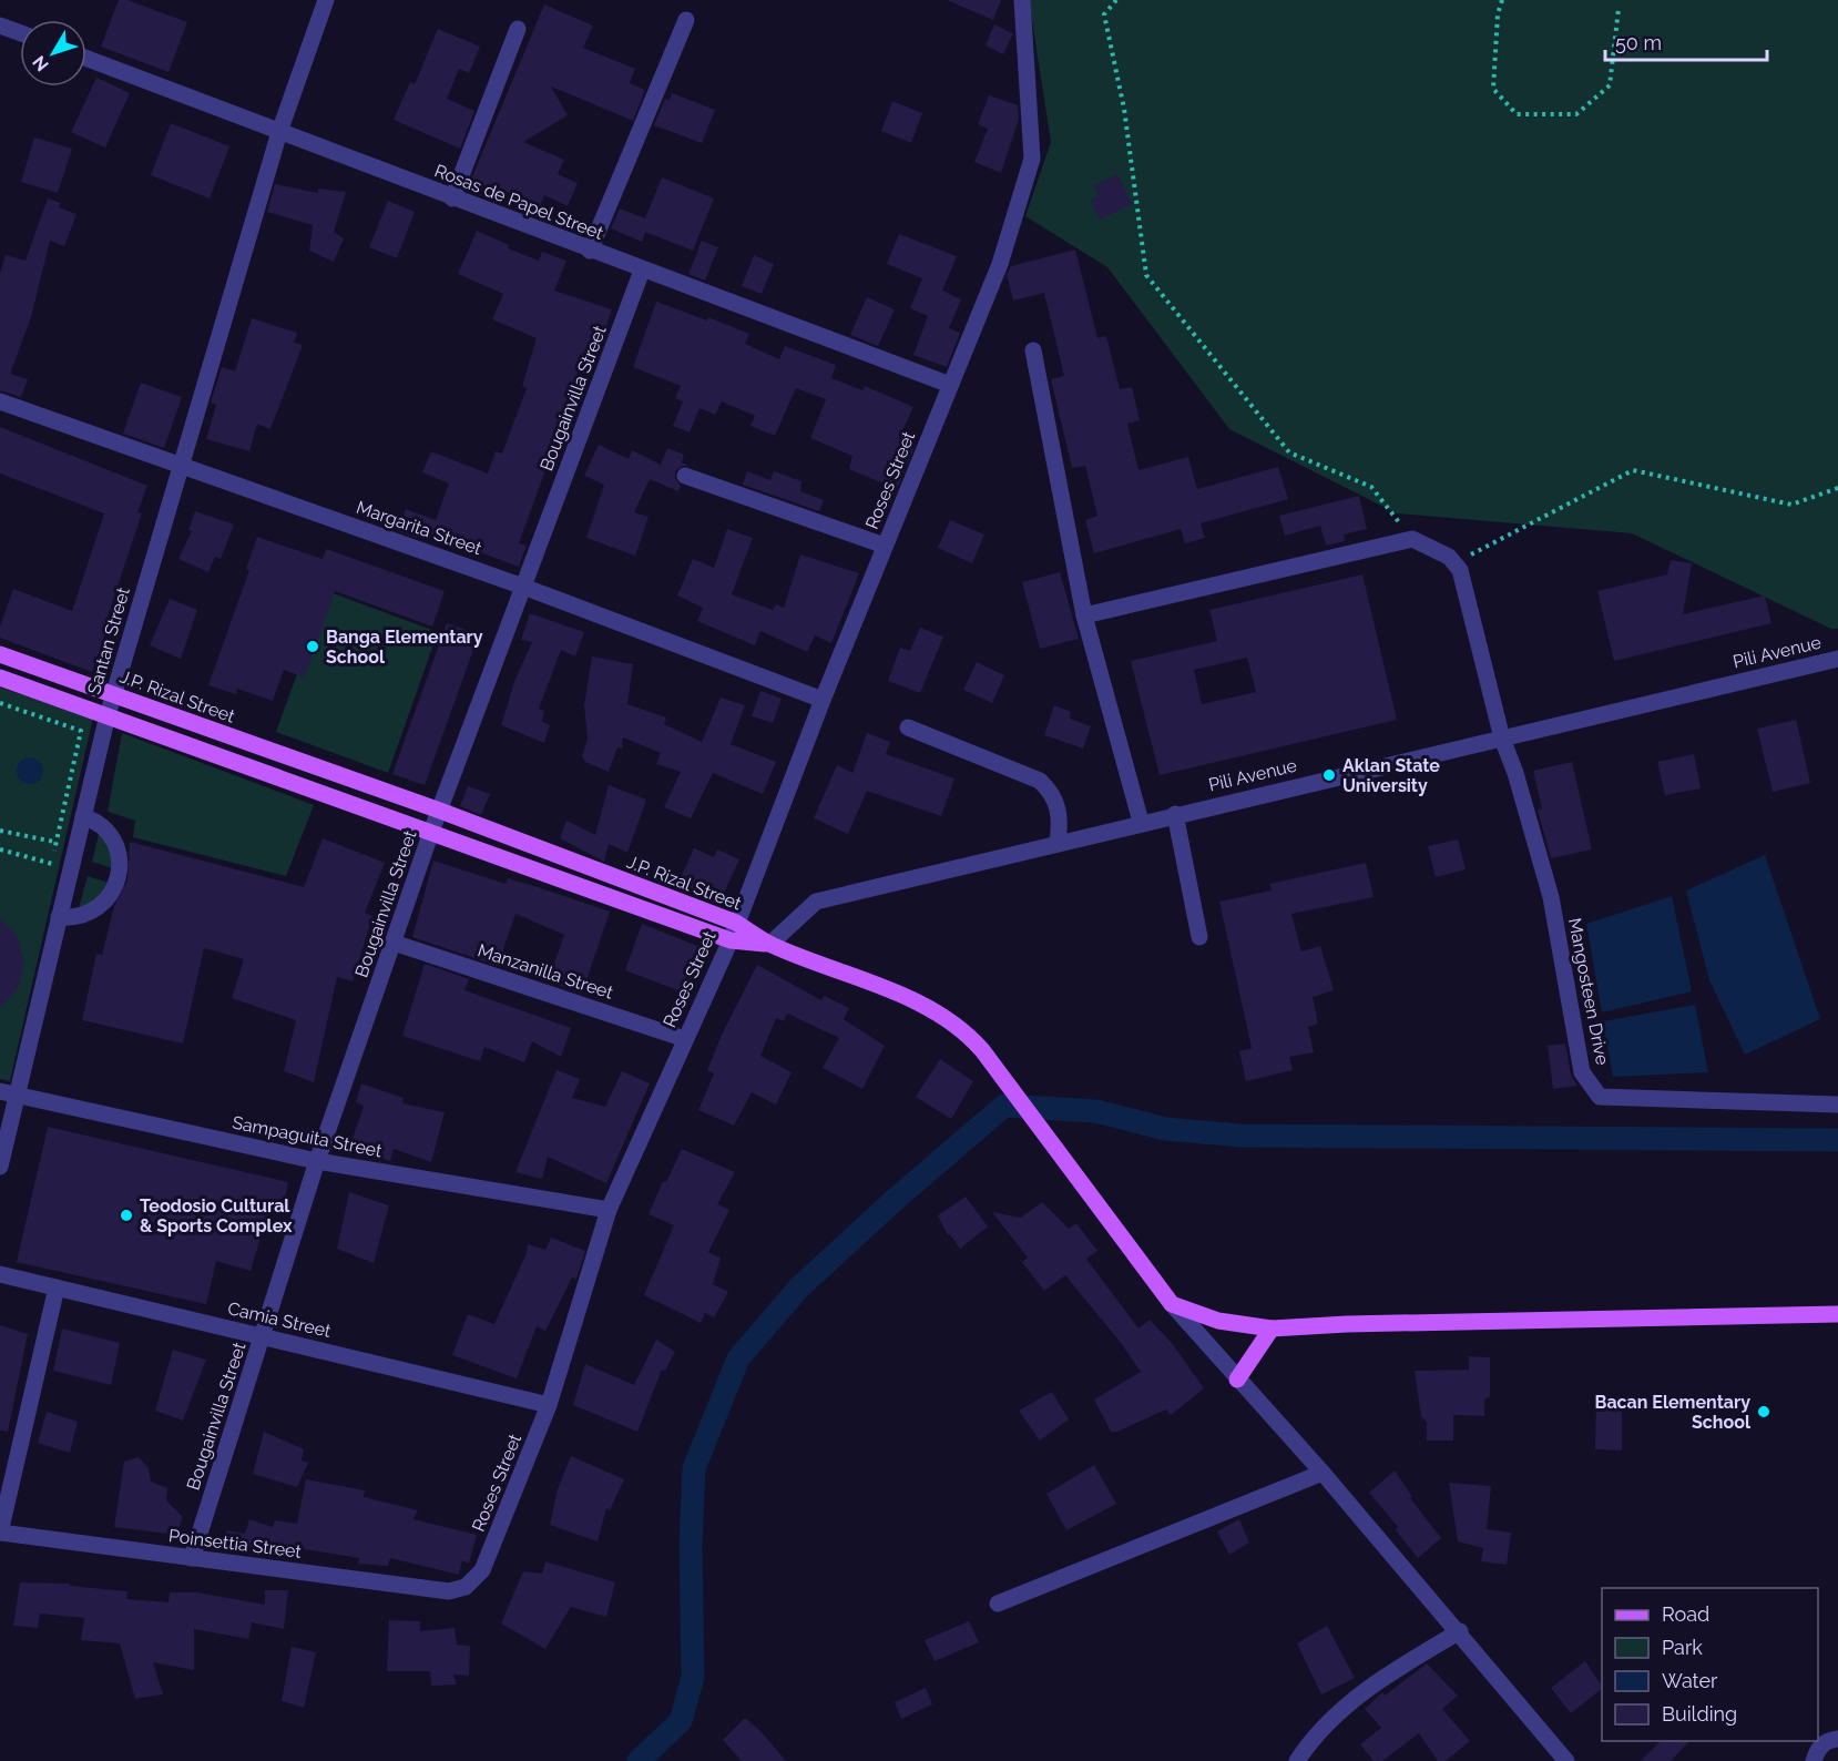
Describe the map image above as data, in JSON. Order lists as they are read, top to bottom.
{
  "streets": {
    "main road": ["J.P. Rizal Street"],
    "street": [
      "Rosas de Papel Street",
      "Bougainvilla Street",
      "Roses Street",
      "Margarita Street",
      "Santan Street",
      "Pili Avenue",
      "Manzanilla Street",
      "Mangosteen Drive",
      "Sampaguita Street",
      "Camia Street",
      "Poinsettia Street"
    ]
  },
  "crossings": [
    ["Rosas de Papel Street", "Bougainvilla Street"],
    ["Rosas de Papel Street", "Roses Street"],
    ["Rosas de Papel Street", "Santan Street"],
    ["Bougainvilla Street", "Margarita Street"],
    ["Bougainvilla Street", "J.P. Rizal Street"],
    ["Bougainvilla Street", "Manzanilla Street"],
    ["Bougainvilla Street", "Sampaguita Street"],
    ["Bougainvilla Street", "Camia Street"],
    ["Bougainvilla Street", "Poinsettia Street"],
    ["Roses Street", "Margarita Street"],
    ["Roses Street", "J.P. Rizal Street"],
    ["Roses Street", "Manzanilla Street"],
    ["Roses Street", "Sampaguita Street"],
    ["Roses Street", "Camia Street"],
    ["Roses Street", "Poinsettia Street"],
    ["Margarita Street", "Santan Street"],
    ["Santan Street", "J.P. Rizal Street"],
    ["Santan Street", "Sampaguita Street"],
    ["Pili Avenue", "J.P. Rizal Street"],
    ["Pili Avenue", "Mangosteen Drive"]
  ],
  "places": [
    "Banga Elementary School",
    "Aklan State University",
    "Teodosio Cultural & Sports Complex",
    "Bacan Elementary School"
  ],
  "legend": [
    "Road",
    "Park",
    "Water",
    "Building"
  ],
  "scale_bar": "50 m",
  "north": "bottom left"
}
